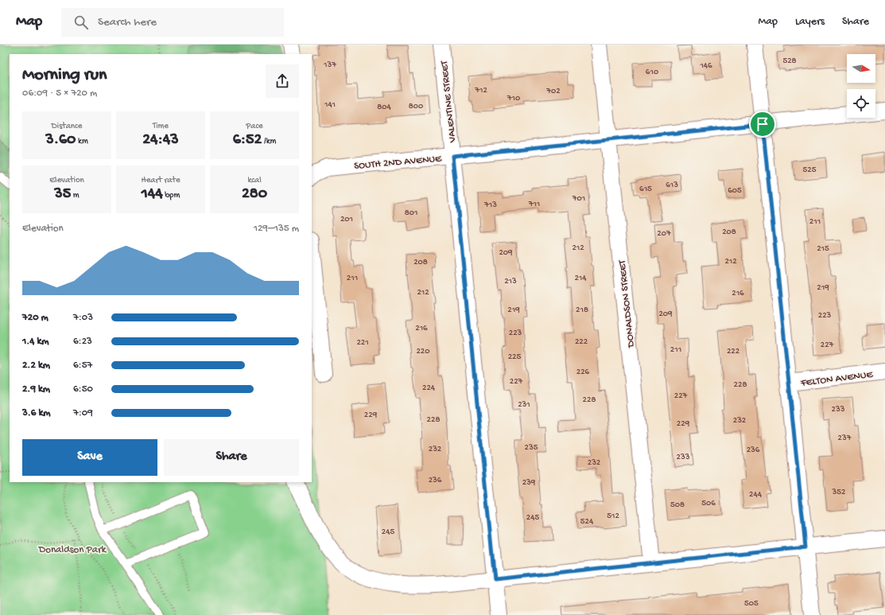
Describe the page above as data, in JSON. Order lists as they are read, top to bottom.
{
  "streets": {
    "street": [
      "VALENTINE STREET",
      "SOUTH 2ND AVENUE",
      "DONALDSON STREET",
      "FELTON AVENUE"
    ]
  },
  "crossings": [
    ["VALENTINE STREET", "SOUTH 2ND AVENUE"],
    ["SOUTH 2ND AVENUE", "DONALDSON STREET"]
  ],
  "parks": ["Donaldson Park"],
  "house_numbers": [
    "528",
    "137",
    "146",
    "610",
    "712",
    "702",
    "710",
    "141",
    "800",
    "804",
    "525",
    "613",
    "615",
    "605",
    "701",
    "711",
    "713",
    "801",
    "201",
    "211",
    "208",
    "207",
    "212",
    "215",
    "209",
    "212",
    "208",
    "211",
    "214",
    "213",
    "219",
    "212",
    "216",
    "219",
    "218",
    "209",
    "223",
    "216",
    "223",
    "222",
    "221",
    "227",
    "211",
    "220",
    "222",
    "225",
    "226",
    "227",
    "228",
    "224",
    "227",
    "228",
    "231",
    "233",
    "229",
    "228",
    "232",
    "229",
    "237",
    "235",
    "232",
    "236",
    "233",
    "232",
    "236",
    "239",
    "352",
    "244",
    "506",
    "508",
    "512",
    "245",
    "524",
    "245",
    "505"
  ],
  "north": "right",
  "page": {
    "header": "Map",
    "search": "Search here",
    "nav": ["Map", "Layers", "Share"],
    "heading": ["Morning run", "06:09 · 5 × 720 m"],
    "stats": [
      ["Distance", "3.60 km"],
      ["Time", "24:43"],
      ["Pace", "6:52 /km"],
      ["Elevation", "35 m"],
      ["Heart rate", "144 bpm"],
      ["kcal", "280"]
    ],
    "chart": ["Elevation", "129–135 m"],
    "list": [
      {
        "name": "720 m",
        "note": "7:03"
      },
      {
        "name": "1.4 km",
        "note": "6:23"
      },
      {
        "name": "2.2 km",
        "note": "6:57"
      },
      {
        "name": "2.9 km",
        "note": "6:50"
      },
      {
        "name": "3.6 km",
        "note": "7:09"
      }
    ],
    "buttons": ["Save", "Share"]
  }
}
